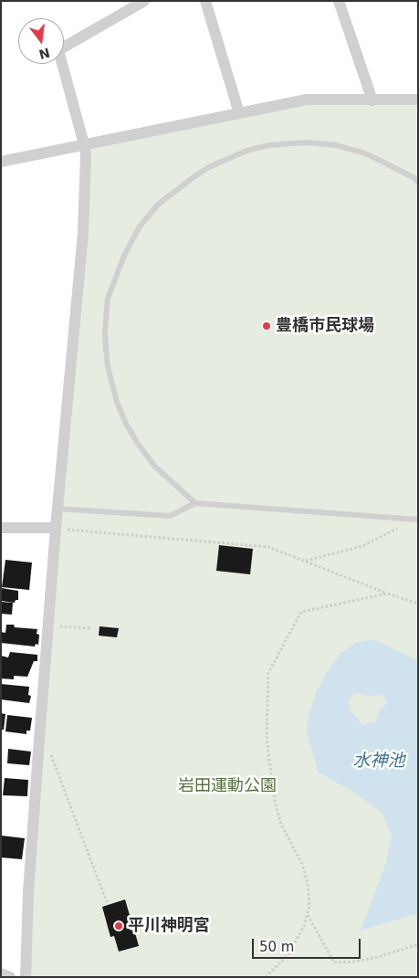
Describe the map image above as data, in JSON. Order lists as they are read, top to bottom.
{
  "water": ["水神池"],
  "parks": ["岩田運動公園"],
  "places": ["豊橋市民球場", "平川神明宮"],
  "scale_bar": "50 m",
  "north": "bottom"
}
